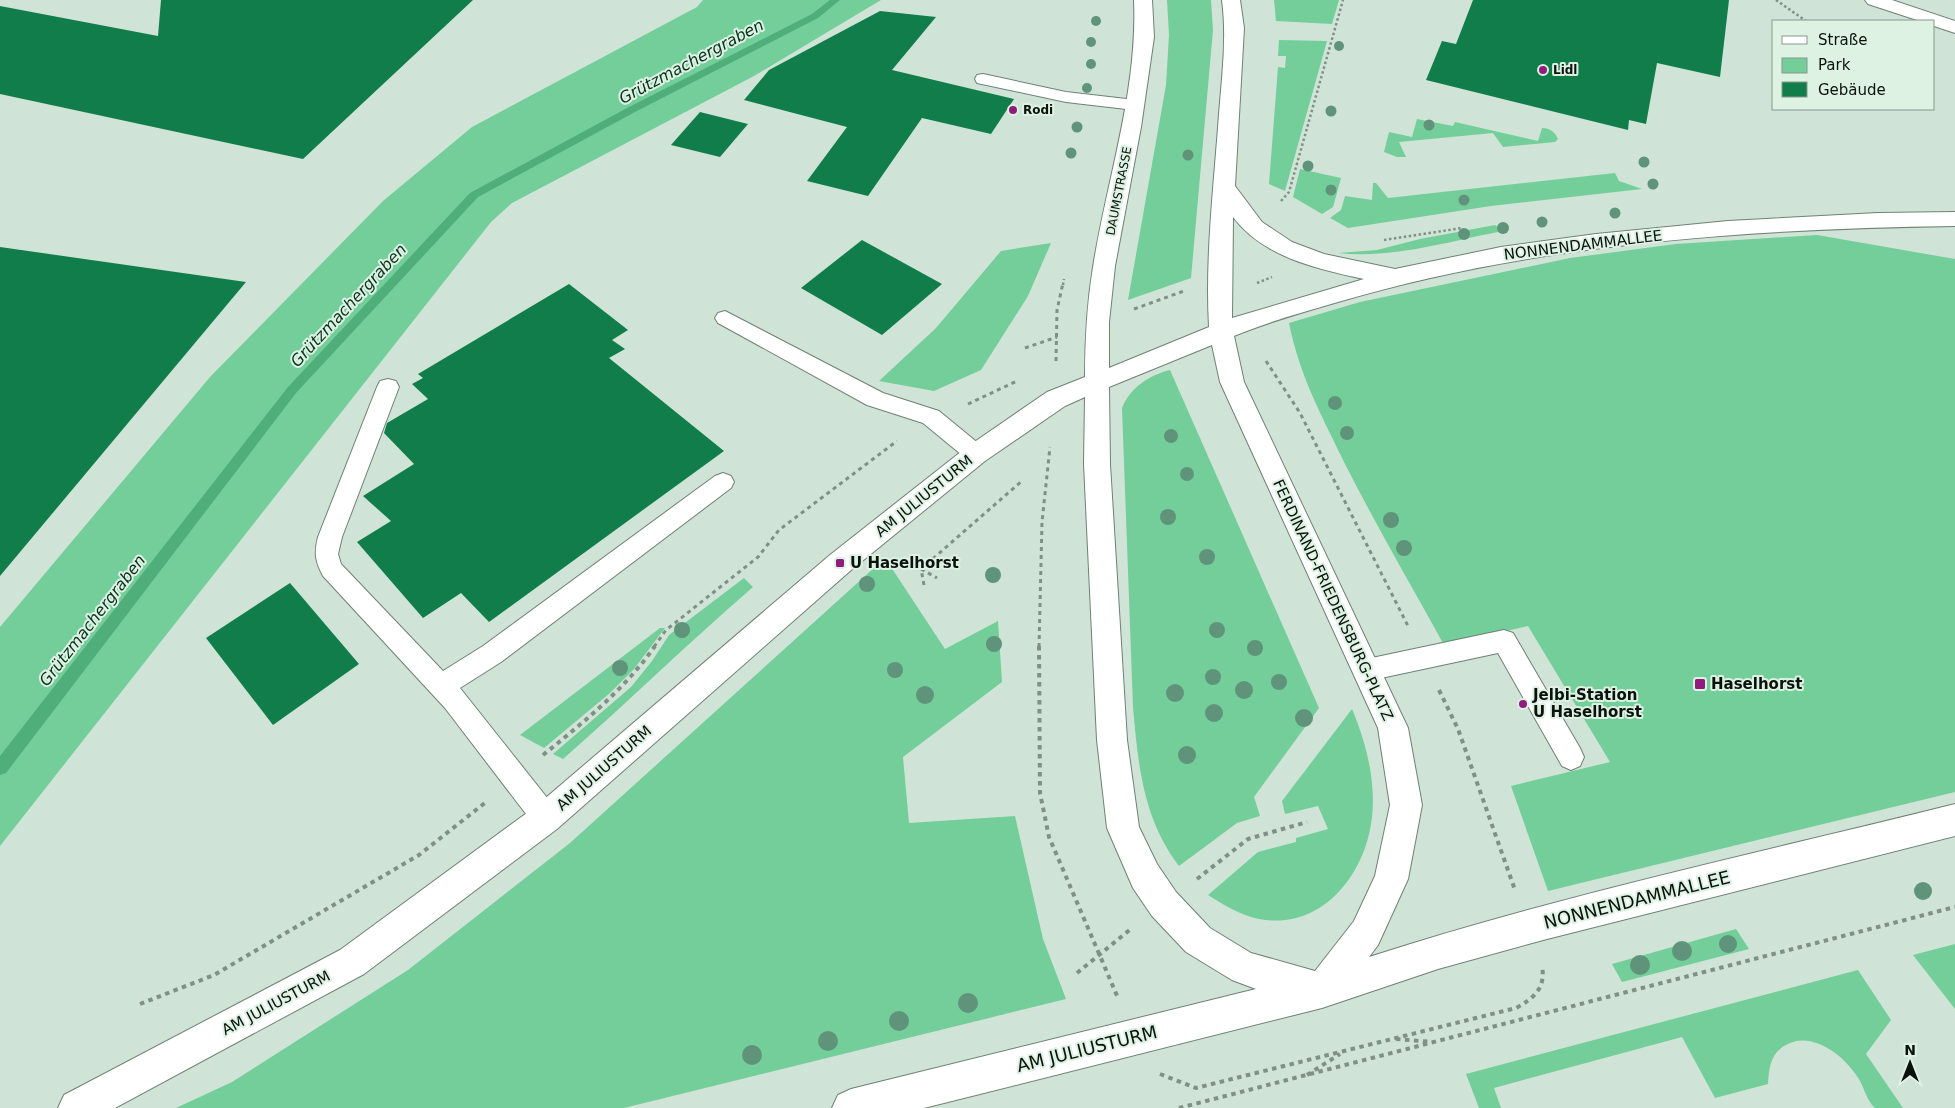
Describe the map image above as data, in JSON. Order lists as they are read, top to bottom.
{
  "streets": {
    "main road": [
      "DAUMSTRASSE",
      "NONNENDAMMALLEE",
      "AM JULIUSTURM",
      "FERDINAND-FRIEDENSBURG-PLATZ"
    ]
  },
  "crossings": [
    ["DAUMSTRASSE", "AM JULIUSTURM"],
    ["NONNENDAMMALLEE", "AM JULIUSTURM"],
    ["NONNENDAMMALLEE", "FERDINAND-FRIEDENSBURG-PLATZ"],
    ["AM JULIUSTURM", "FERDINAND-FRIEDENSBURG-PLATZ"]
  ],
  "water": ["Grützmachergraben"],
  "places": {
    "other": ["Lidl", "Rodi", "Jelbi-Station U Haselhorst"],
    "transit": ["U Haselhorst", "Haselhorst"]
  },
  "legend": ["Straße", "Park", "Gebäude"],
  "north": "top"
}
